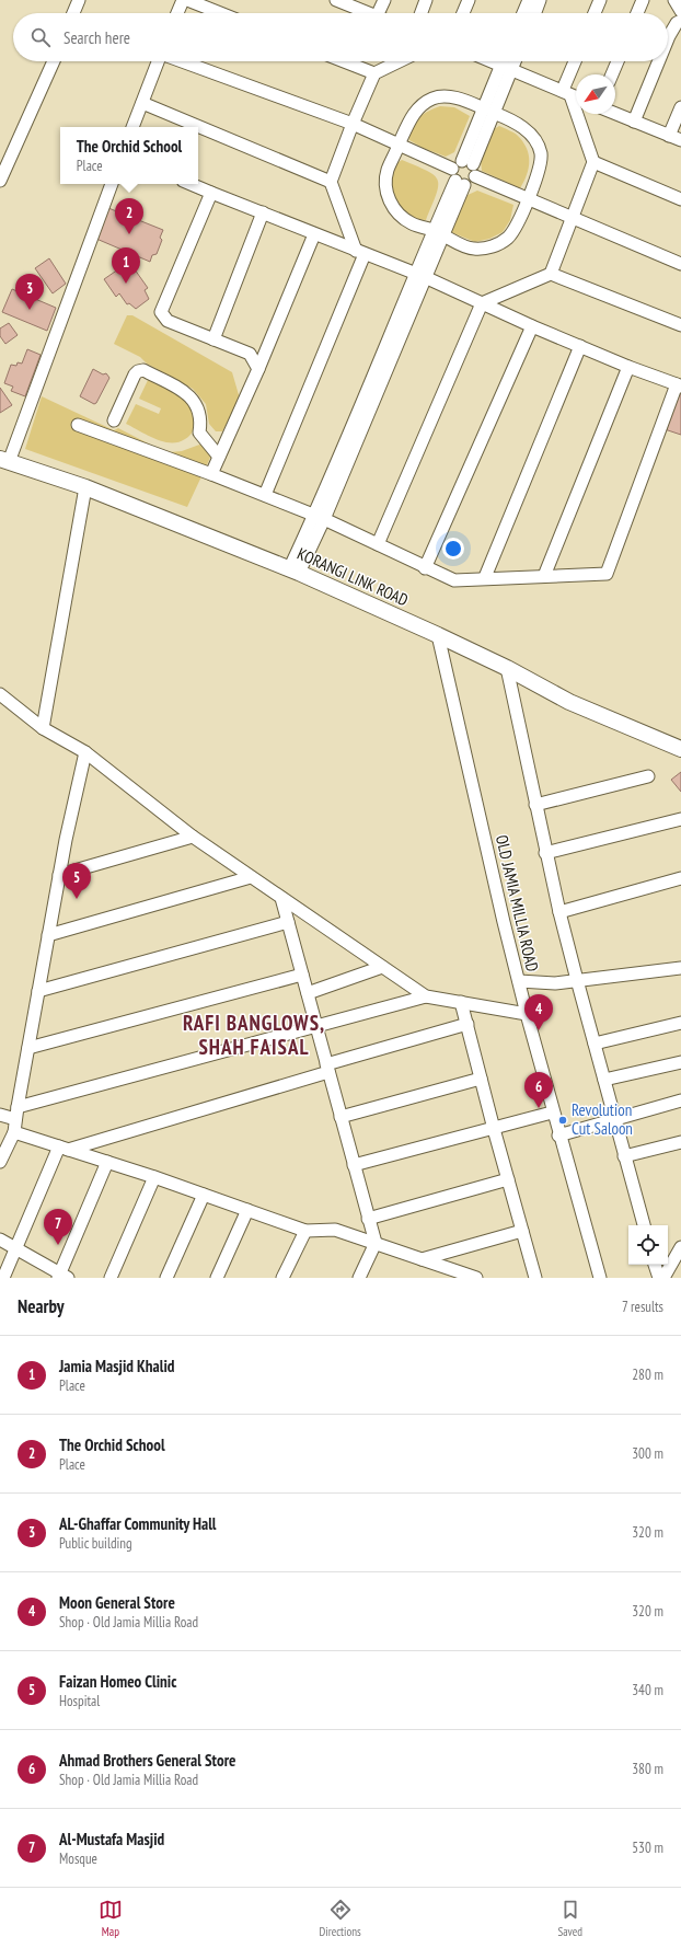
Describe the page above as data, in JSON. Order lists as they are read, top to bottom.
{
  "streets": {
    "main road": ["KORANGI LINK ROAD"],
    "street": ["OLD JAMIA MILLIA ROAD"]
  },
  "crossings": [
    ["KORANGI LINK ROAD", "OLD JAMIA MILLIA ROAD"]
  ],
  "districts": ["RAFI BANGLOWS, SHAH FAISAL"],
  "places": ["Revolution Cut Saloon"],
  "north": "bottom left",
  "page": {
    "search": "Search here",
    "popup": ["The Orchid School", "Place"],
    "pins": [
      "2",
      "1",
      "3",
      "5",
      "4",
      "6",
      "7"
    ],
    "heading": ["Nearby", "7 results"],
    "list": [
      {
        "mark": "1",
        "name": "Jamia Masjid Khalid",
        "note": "Place",
        "value": "280 m"
      },
      {
        "mark": "2",
        "name": "The Orchid School",
        "note": "Place",
        "value": "300 m"
      },
      {
        "mark": "3",
        "name": "AL-Ghaffar Community Hall",
        "note": "Public building",
        "value": "320 m"
      },
      {
        "mark": "4",
        "name": "Moon General Store",
        "note": "Shop · Old Jamia Millia Road",
        "value": "320 m"
      },
      {
        "mark": "5",
        "name": "Faizan Homeo Clinic",
        "note": "Hospital",
        "value": "340 m"
      },
      {
        "mark": "6",
        "name": "Ahmad Brothers General Store",
        "note": "Shop · Old Jamia Millia Road",
        "value": "380 m"
      },
      {
        "mark": "7",
        "name": "Al-Mustafa Masjid",
        "note": "Mosque",
        "value": "530 m"
      }
    ],
    "nav": ["Map", "Directions", "Saved"]
  }
}
